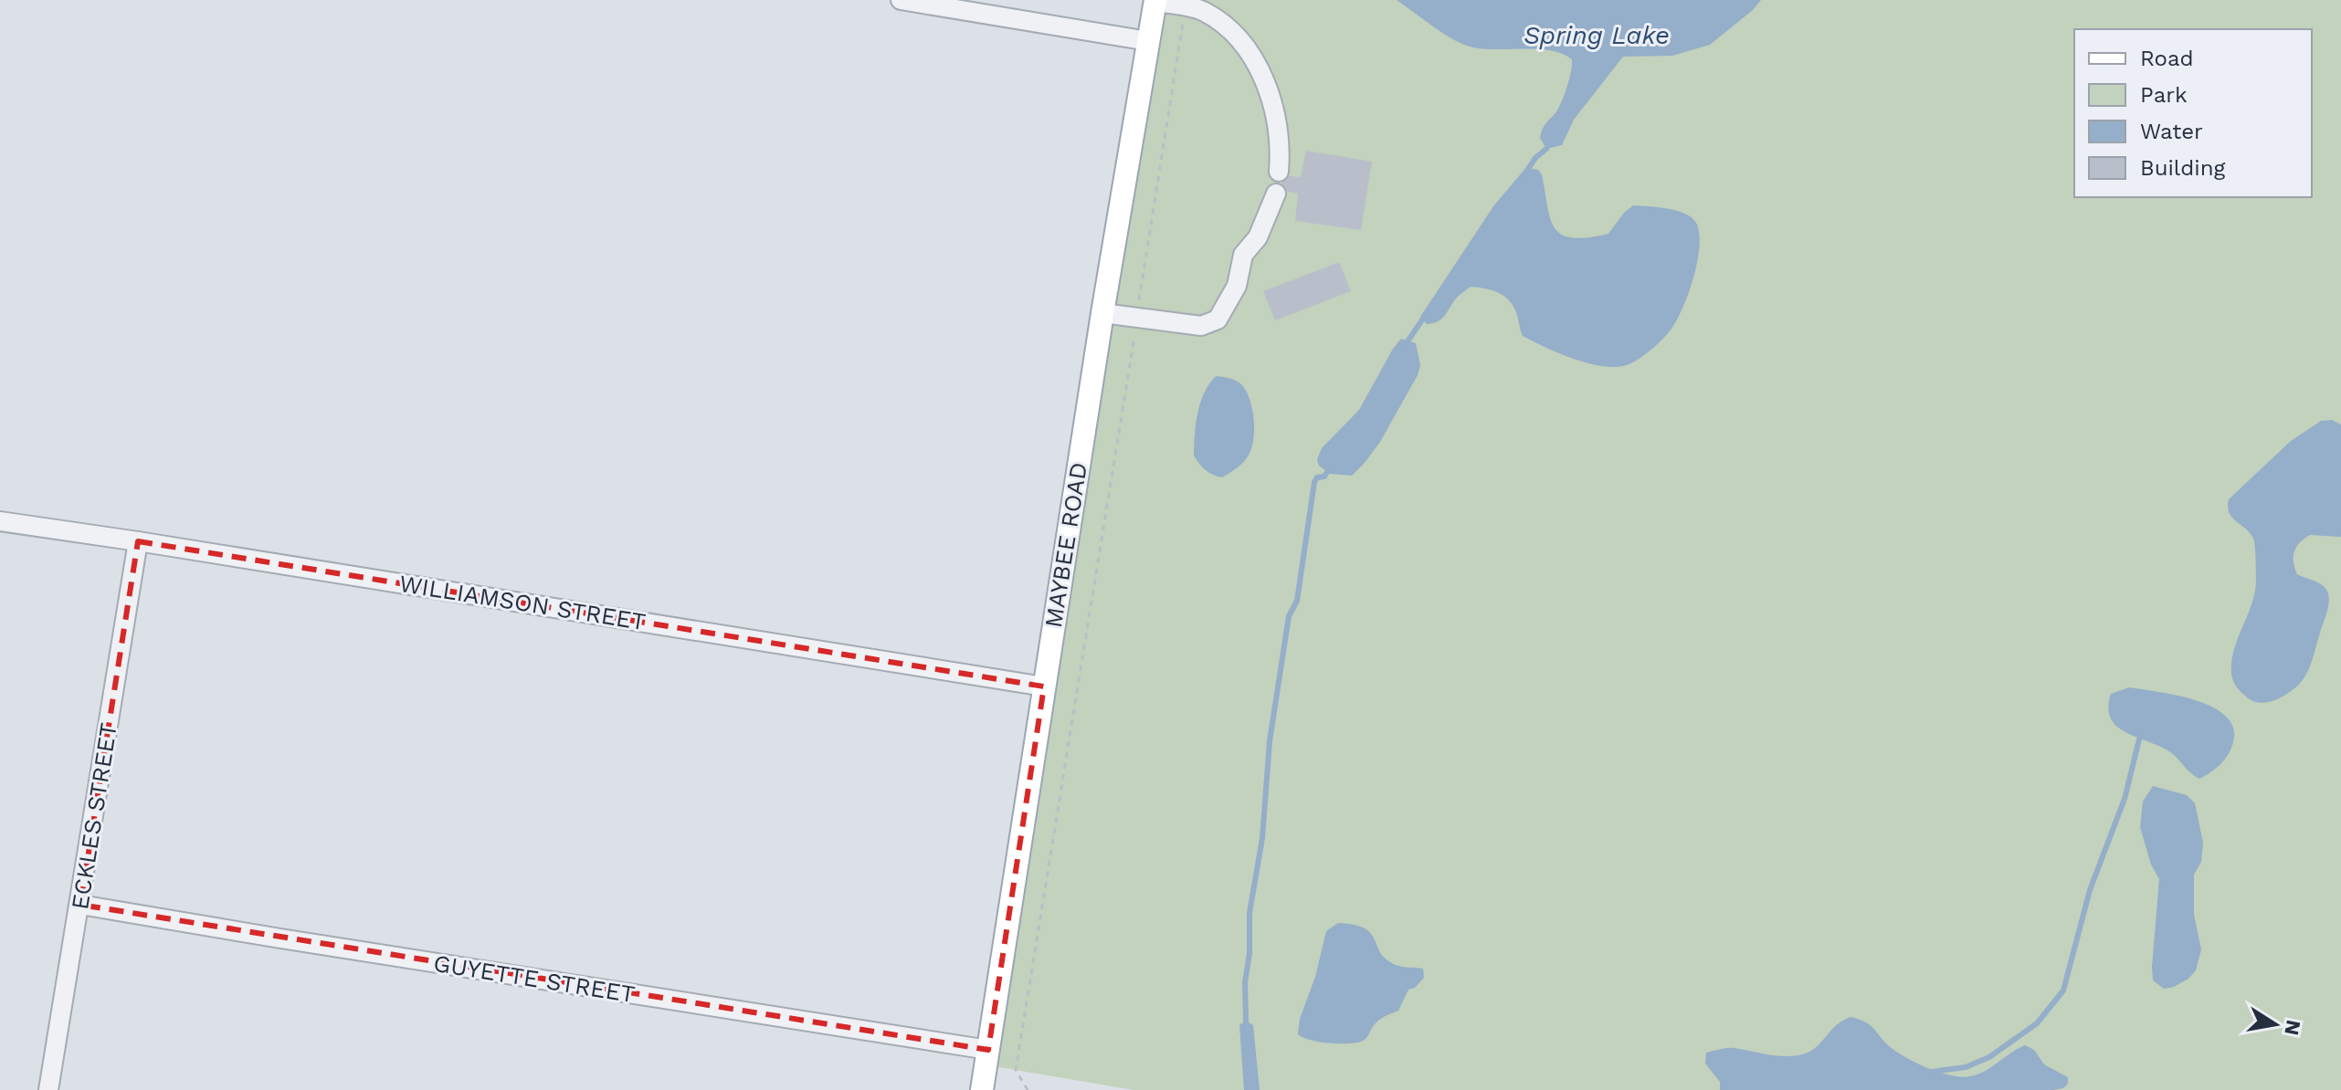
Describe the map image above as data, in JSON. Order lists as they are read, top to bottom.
{
  "streets": {
    "main road": ["MAYBEE ROAD"],
    "street": ["WILLIAMSON STREET", "ECKLES STREET", "GUYETTE STREET"]
  },
  "crossings": [
    ["MAYBEE ROAD", "WILLIAMSON STREET"],
    ["MAYBEE ROAD", "GUYETTE STREET"],
    ["WILLIAMSON STREET", "ECKLES STREET"],
    ["ECKLES STREET", "GUYETTE STREET"]
  ],
  "water": ["Spring Lake"],
  "legend": [
    "Road",
    "Park",
    "Water",
    "Building"
  ],
  "north": "right"
}
